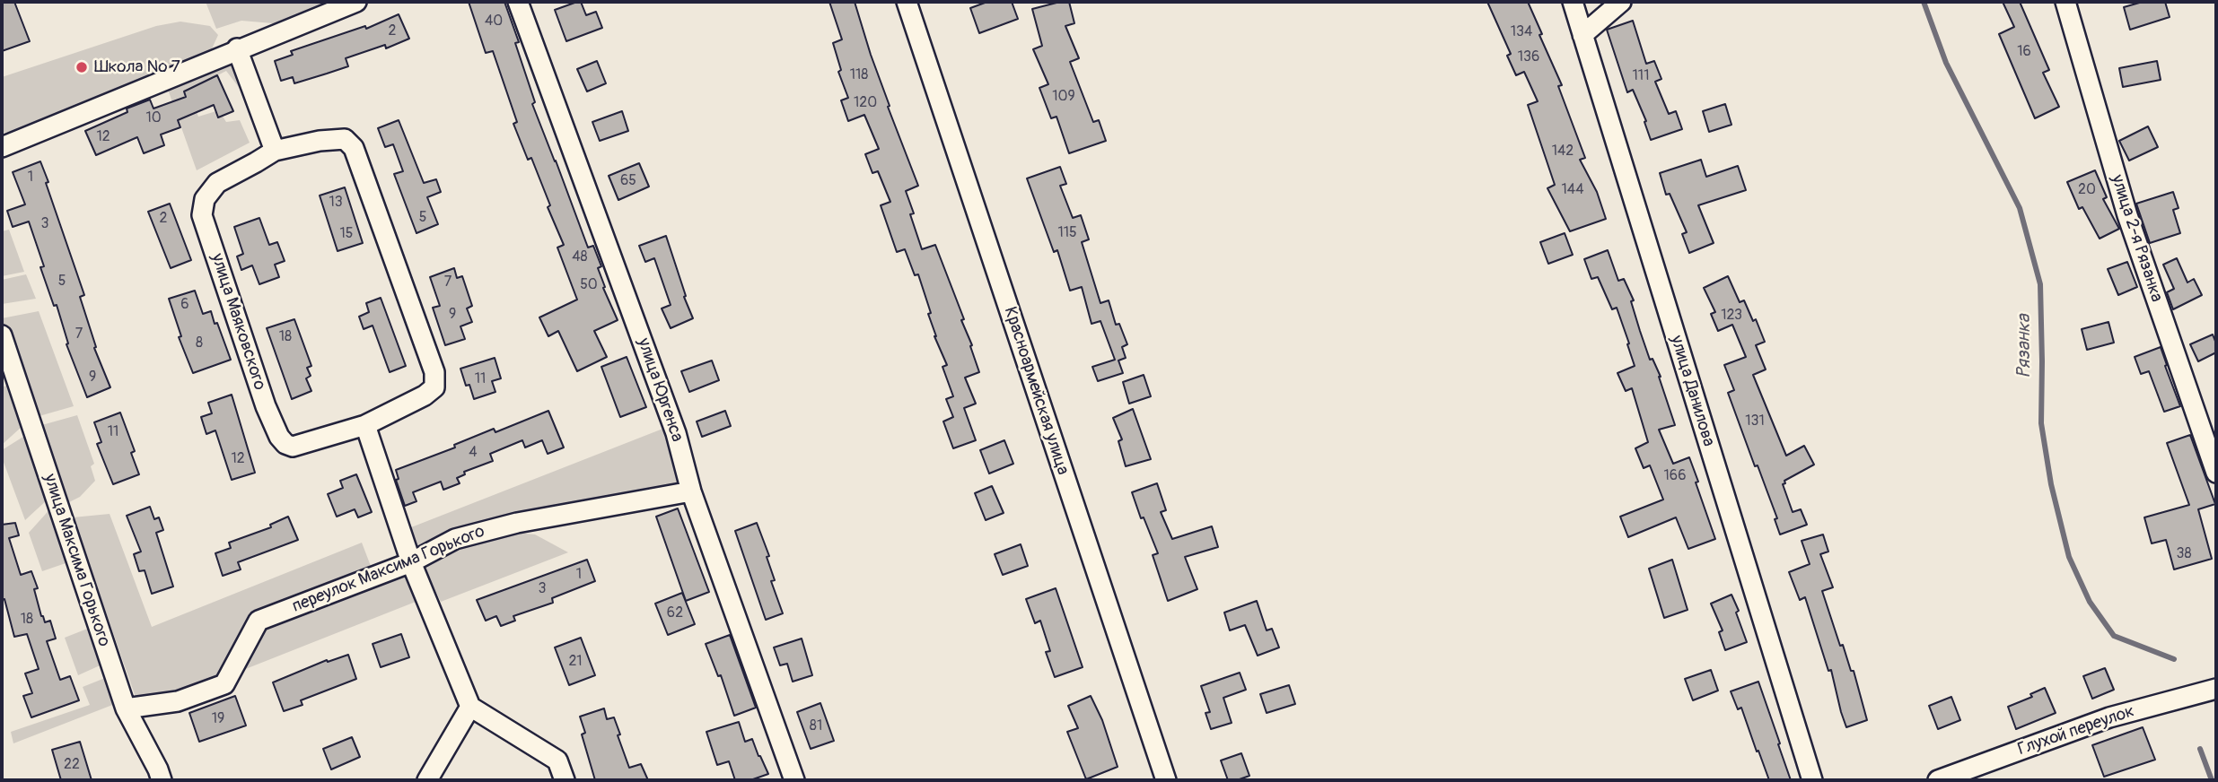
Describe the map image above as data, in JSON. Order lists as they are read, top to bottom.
{
  "streets": {
    "street": [
      "улица 2-я Рязанка",
      "улица Маяковского",
      "улица Юргенса",
      "Красноармейская улица",
      "улица Данилова",
      "улица Максима Горького",
      "переулок Максима Горького",
      "Глухой переулок"
    ]
  },
  "crossings": [
    ["улица Юргенса", "переулок Максима Горького"],
    ["улица Максима Горького", "переулок Максима Горького"]
  ],
  "water": ["Рязанка"],
  "places": ["Школа № 7"],
  "house_numbers": [
    "40",
    "2",
    "134",
    "16",
    "136",
    "118",
    "111",
    "109",
    "120",
    "10",
    "12",
    "142",
    "1",
    "65",
    "144",
    "20",
    "13",
    "5",
    "2",
    "3",
    "115",
    "15",
    "48",
    "5",
    "7",
    "50",
    "6",
    "9",
    "123",
    "7",
    "18",
    "8",
    "9",
    "11",
    "131",
    "11",
    "4",
    "12",
    "166",
    "38",
    "1",
    "3",
    "62",
    "18",
    "21",
    "19",
    "81",
    "22"
  ]
}
